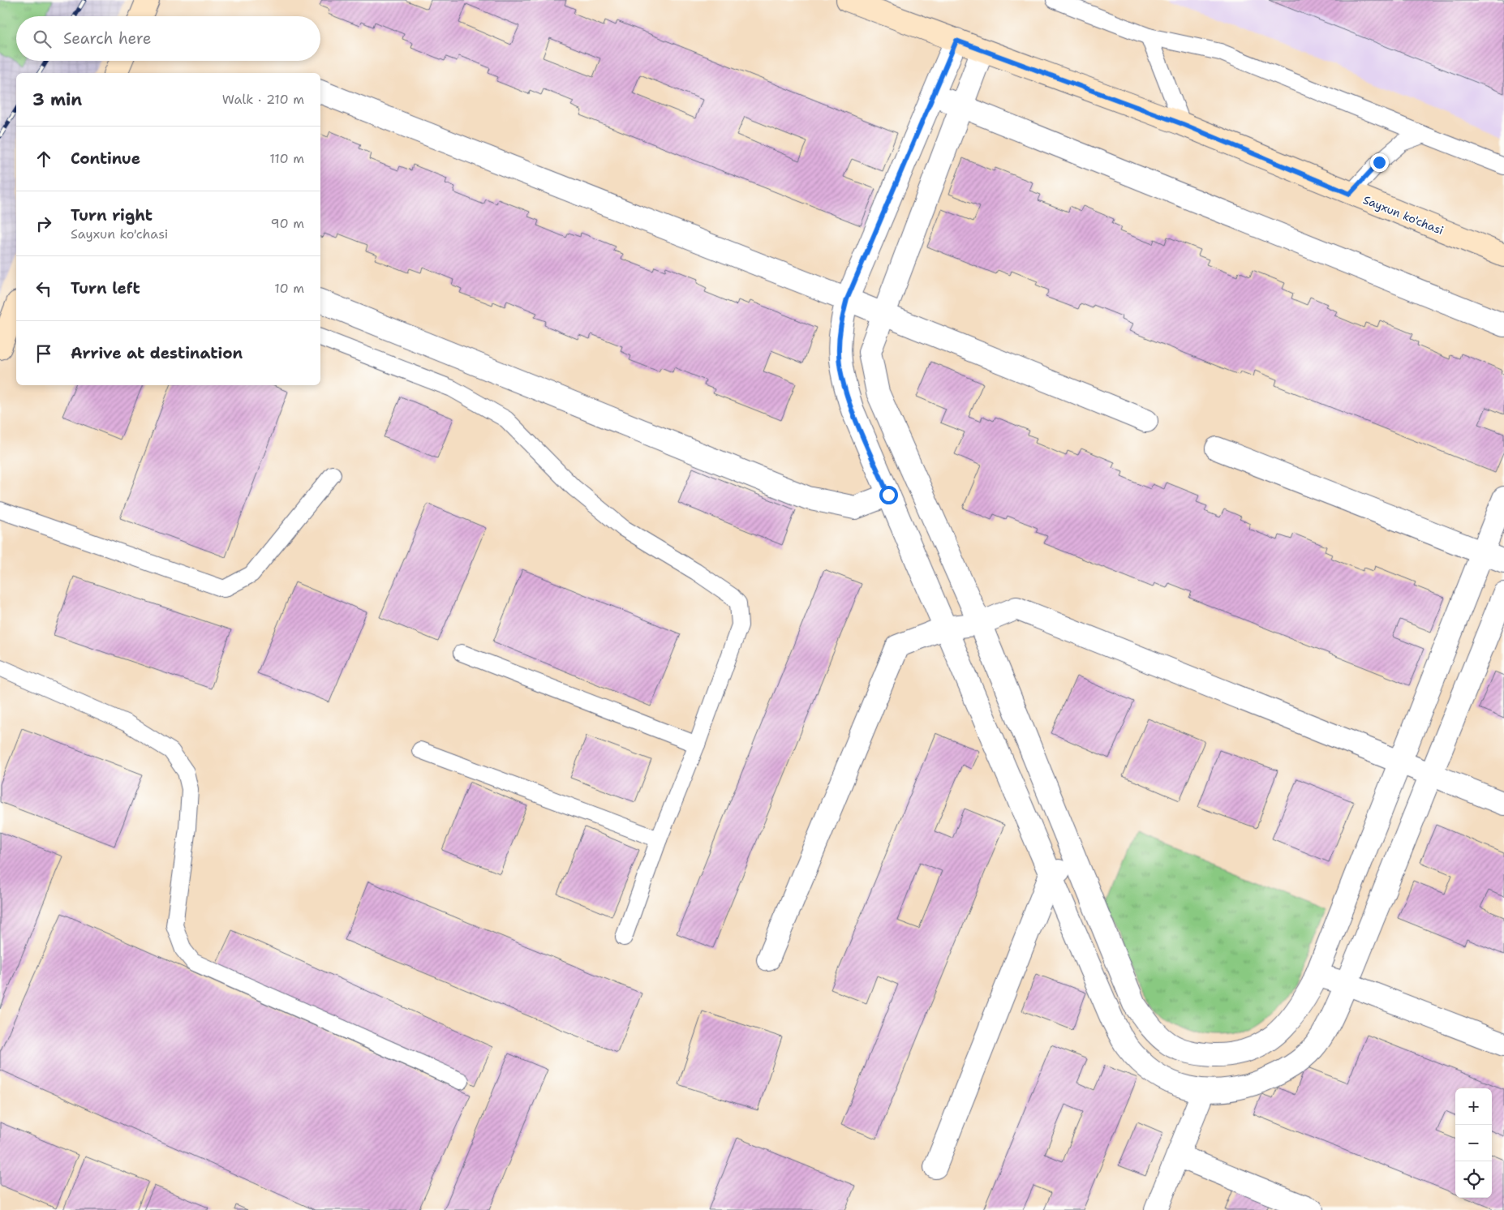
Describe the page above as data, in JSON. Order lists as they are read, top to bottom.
{
  "streets": {
    "street": ["Sayxun ko'chasi"]
  },
  "page": {
    "search": "Search here",
    "heading": ["3 min", "Walk · 210 m"],
    "list": [
      ["Continue", "110 m"],
      ["Turn right", "Sayxun ko'chasi", "90 m"],
      ["Turn left", "10 m"],
      "Arrive at destination"
    ],
    "map_buttons": ["+", "−"]
  }
}
